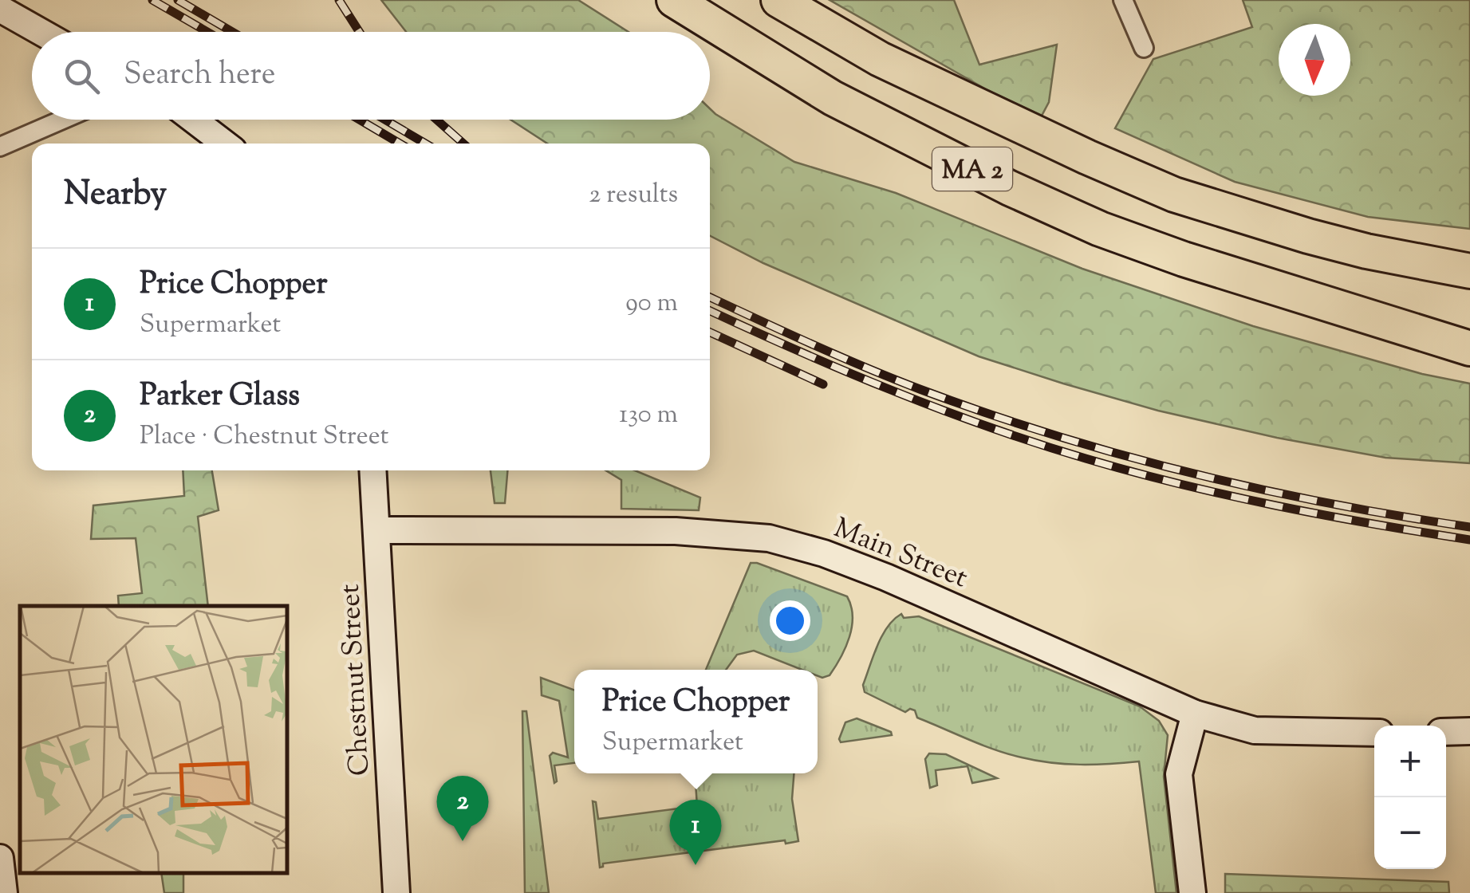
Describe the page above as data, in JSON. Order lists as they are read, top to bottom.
{
  "streets": {
    "highway": ["MA 2"],
    "main road": ["Main Street", "Chestnut Street"]
  },
  "crossings": [
    ["Main Street", "Chestnut Street"]
  ],
  "north": "bottom",
  "page": {
    "search": "Search here",
    "heading": ["Nearby", "2 results"],
    "list": [
      {
        "mark": "1",
        "name": "Price Chopper",
        "note": "Supermarket",
        "value": "90 m"
      },
      {
        "mark": "2",
        "name": "Parker Glass",
        "note": "Place · Chestnut Street",
        "value": "130 m"
      }
    ],
    "popup": ["Price Chopper", "Supermarket"],
    "map_buttons": ["+", "−"],
    "pins": ["2", "1"]
  }
}
